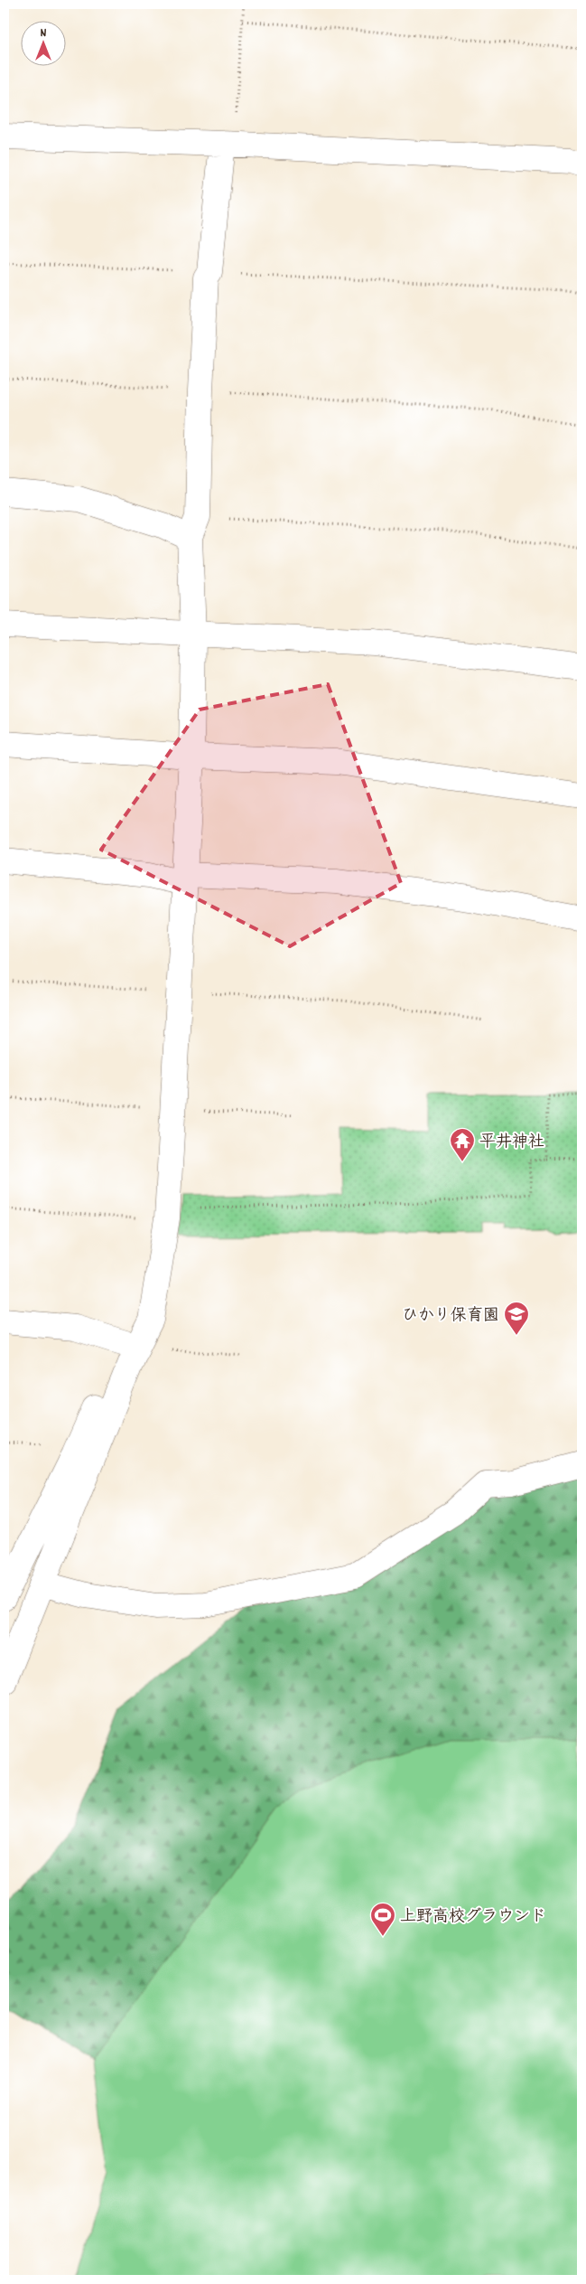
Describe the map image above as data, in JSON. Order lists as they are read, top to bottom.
{
  "places": {
    "temple": ["平井神社"],
    "school or university": ["ひかり保育園"],
    "sports": ["上野高校グラウンド"]
  },
  "north": "top"
}
